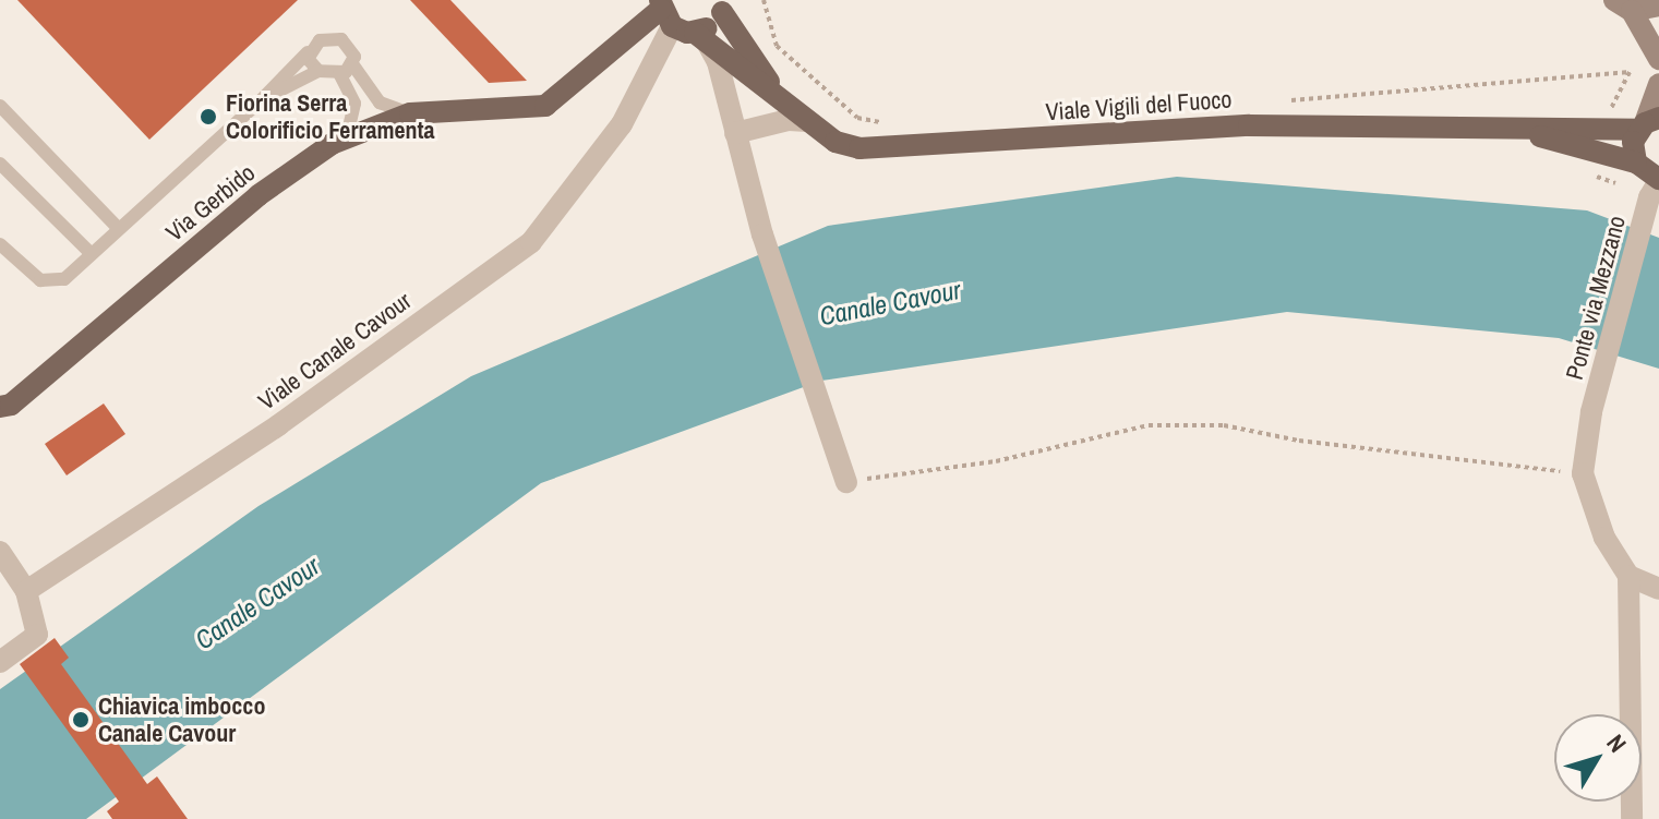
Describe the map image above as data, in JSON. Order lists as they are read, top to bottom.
{
  "streets": {
    "main road": ["Viale Vigili del Fuoco", "Via Gerbido"],
    "street": ["Ponte via Mezzano", "Viale Canale Cavour"]
  },
  "crossings": [
    ["Viale Vigili del Fuoco", "Ponte via Mezzano"],
    ["Via Gerbido", "Viale Canale Cavour"]
  ],
  "water": ["Canale Cavour"],
  "places": ["Fiorina Serra Colorificio Ferramenta", "Chiavica imbocco Canale Cavour"],
  "north": "top right"
}
